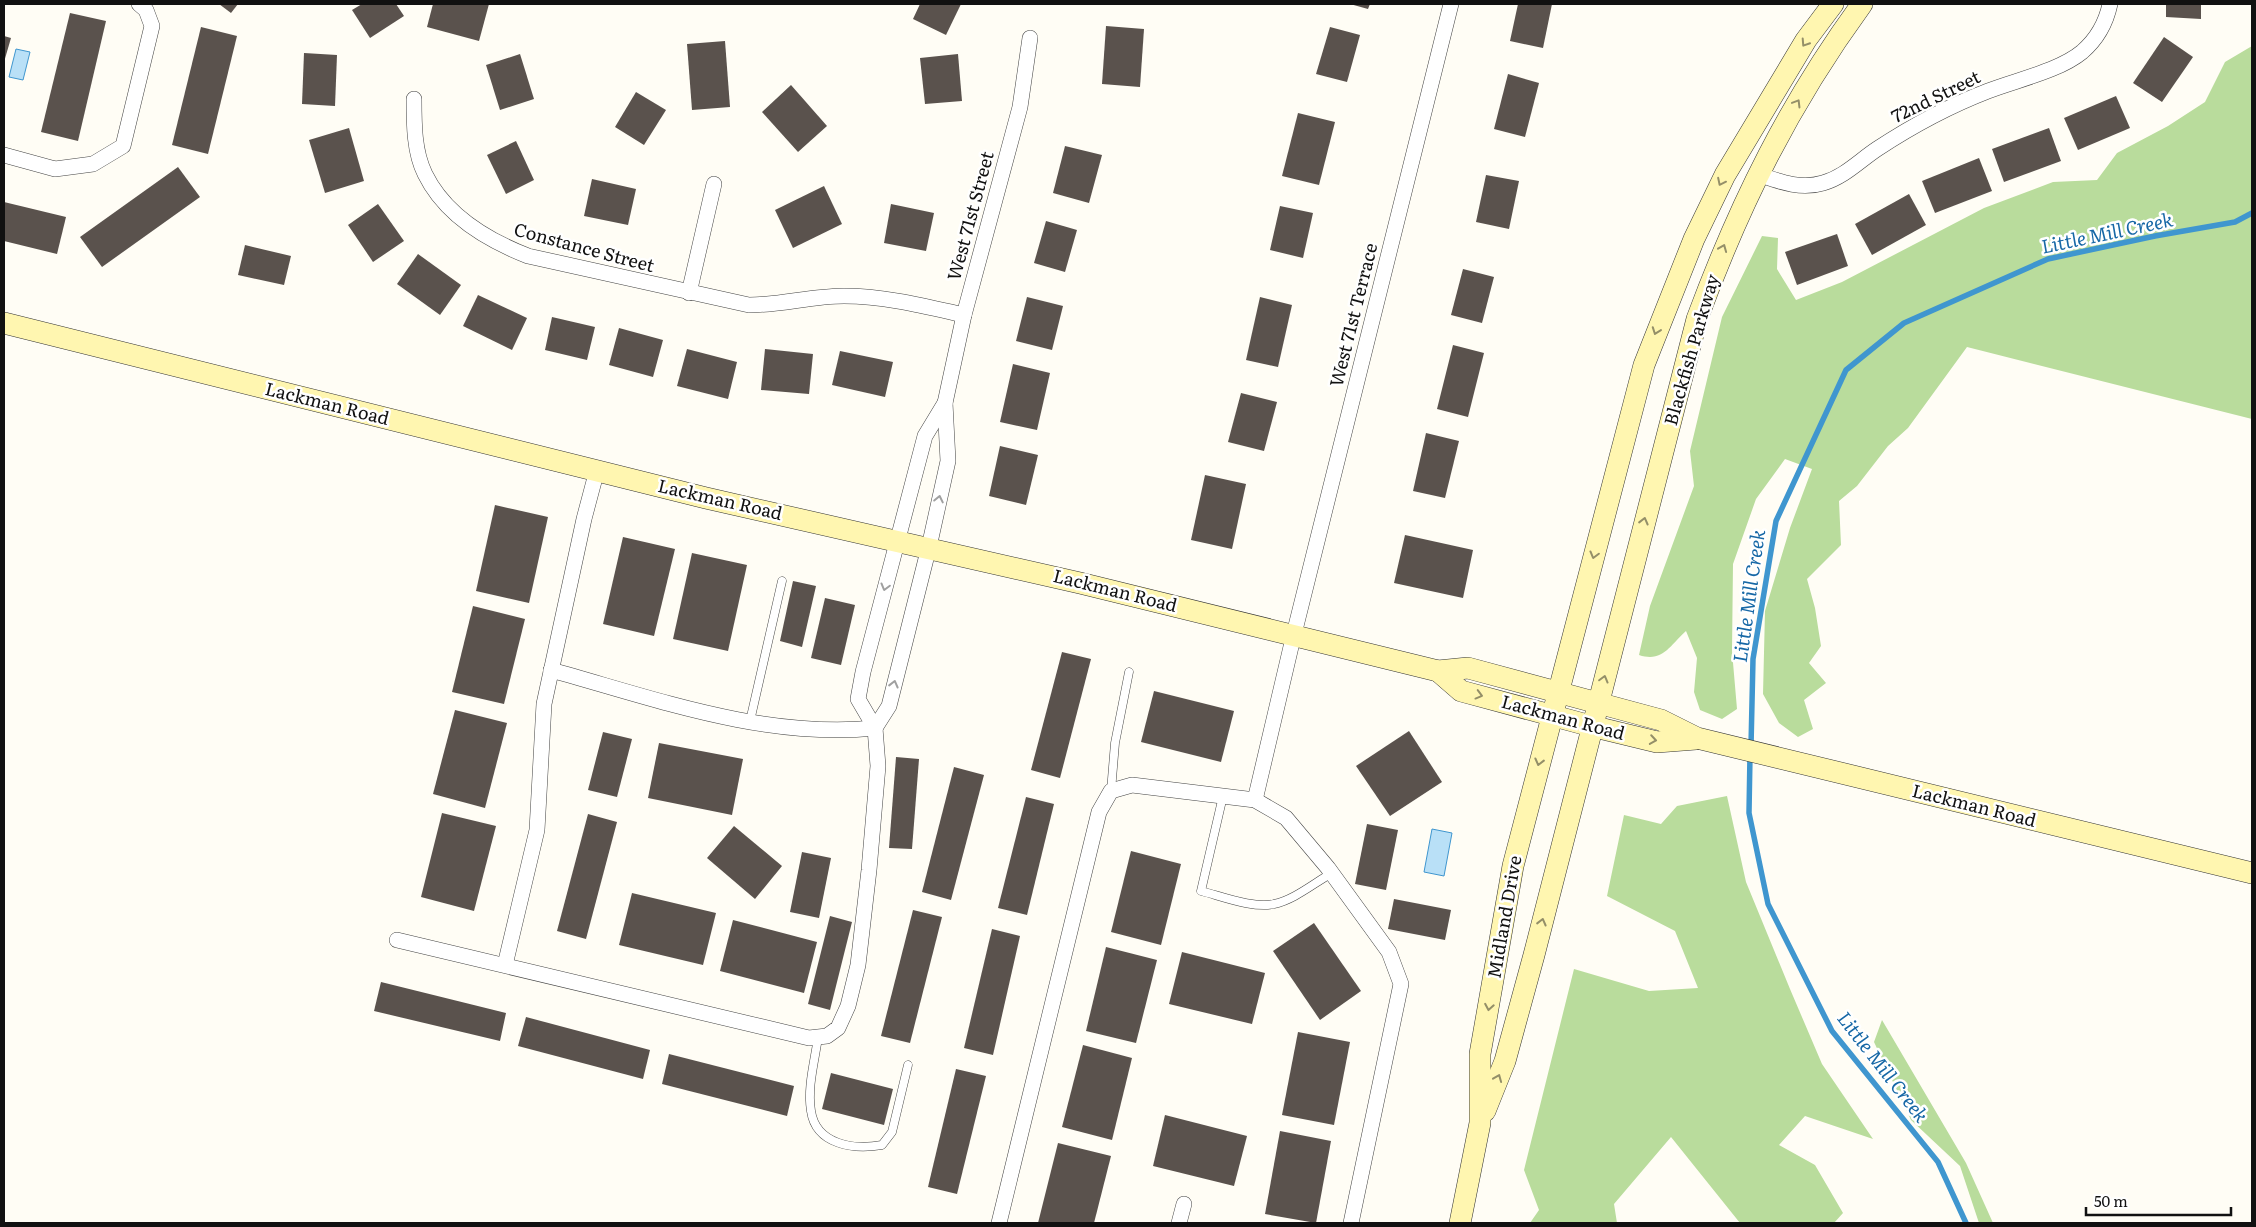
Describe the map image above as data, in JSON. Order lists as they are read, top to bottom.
{
  "streets": {
    "main road": ["Blackfish Parkway", "Lackman Road", "Midland Drive"],
    "street": [
      "72nd Street",
      "West 71st Street",
      "Constance Street",
      "West 71st Terrace"
    ]
  },
  "crossings": [
    ["72nd Street", "Blackfish Parkway"],
    ["West 71st Street", "Constance Street"],
    ["West 71st Street", "Lackman Road"],
    ["West 71st Terrace", "Lackman Road"],
    ["Blackfish Parkway", "Lackman Road"],
    ["Blackfish Parkway", "Midland Drive"],
    ["Lackman Road", "Midland Drive"]
  ],
  "water": ["Little Mill Creek"],
  "scale_bar": "50 m"
}
